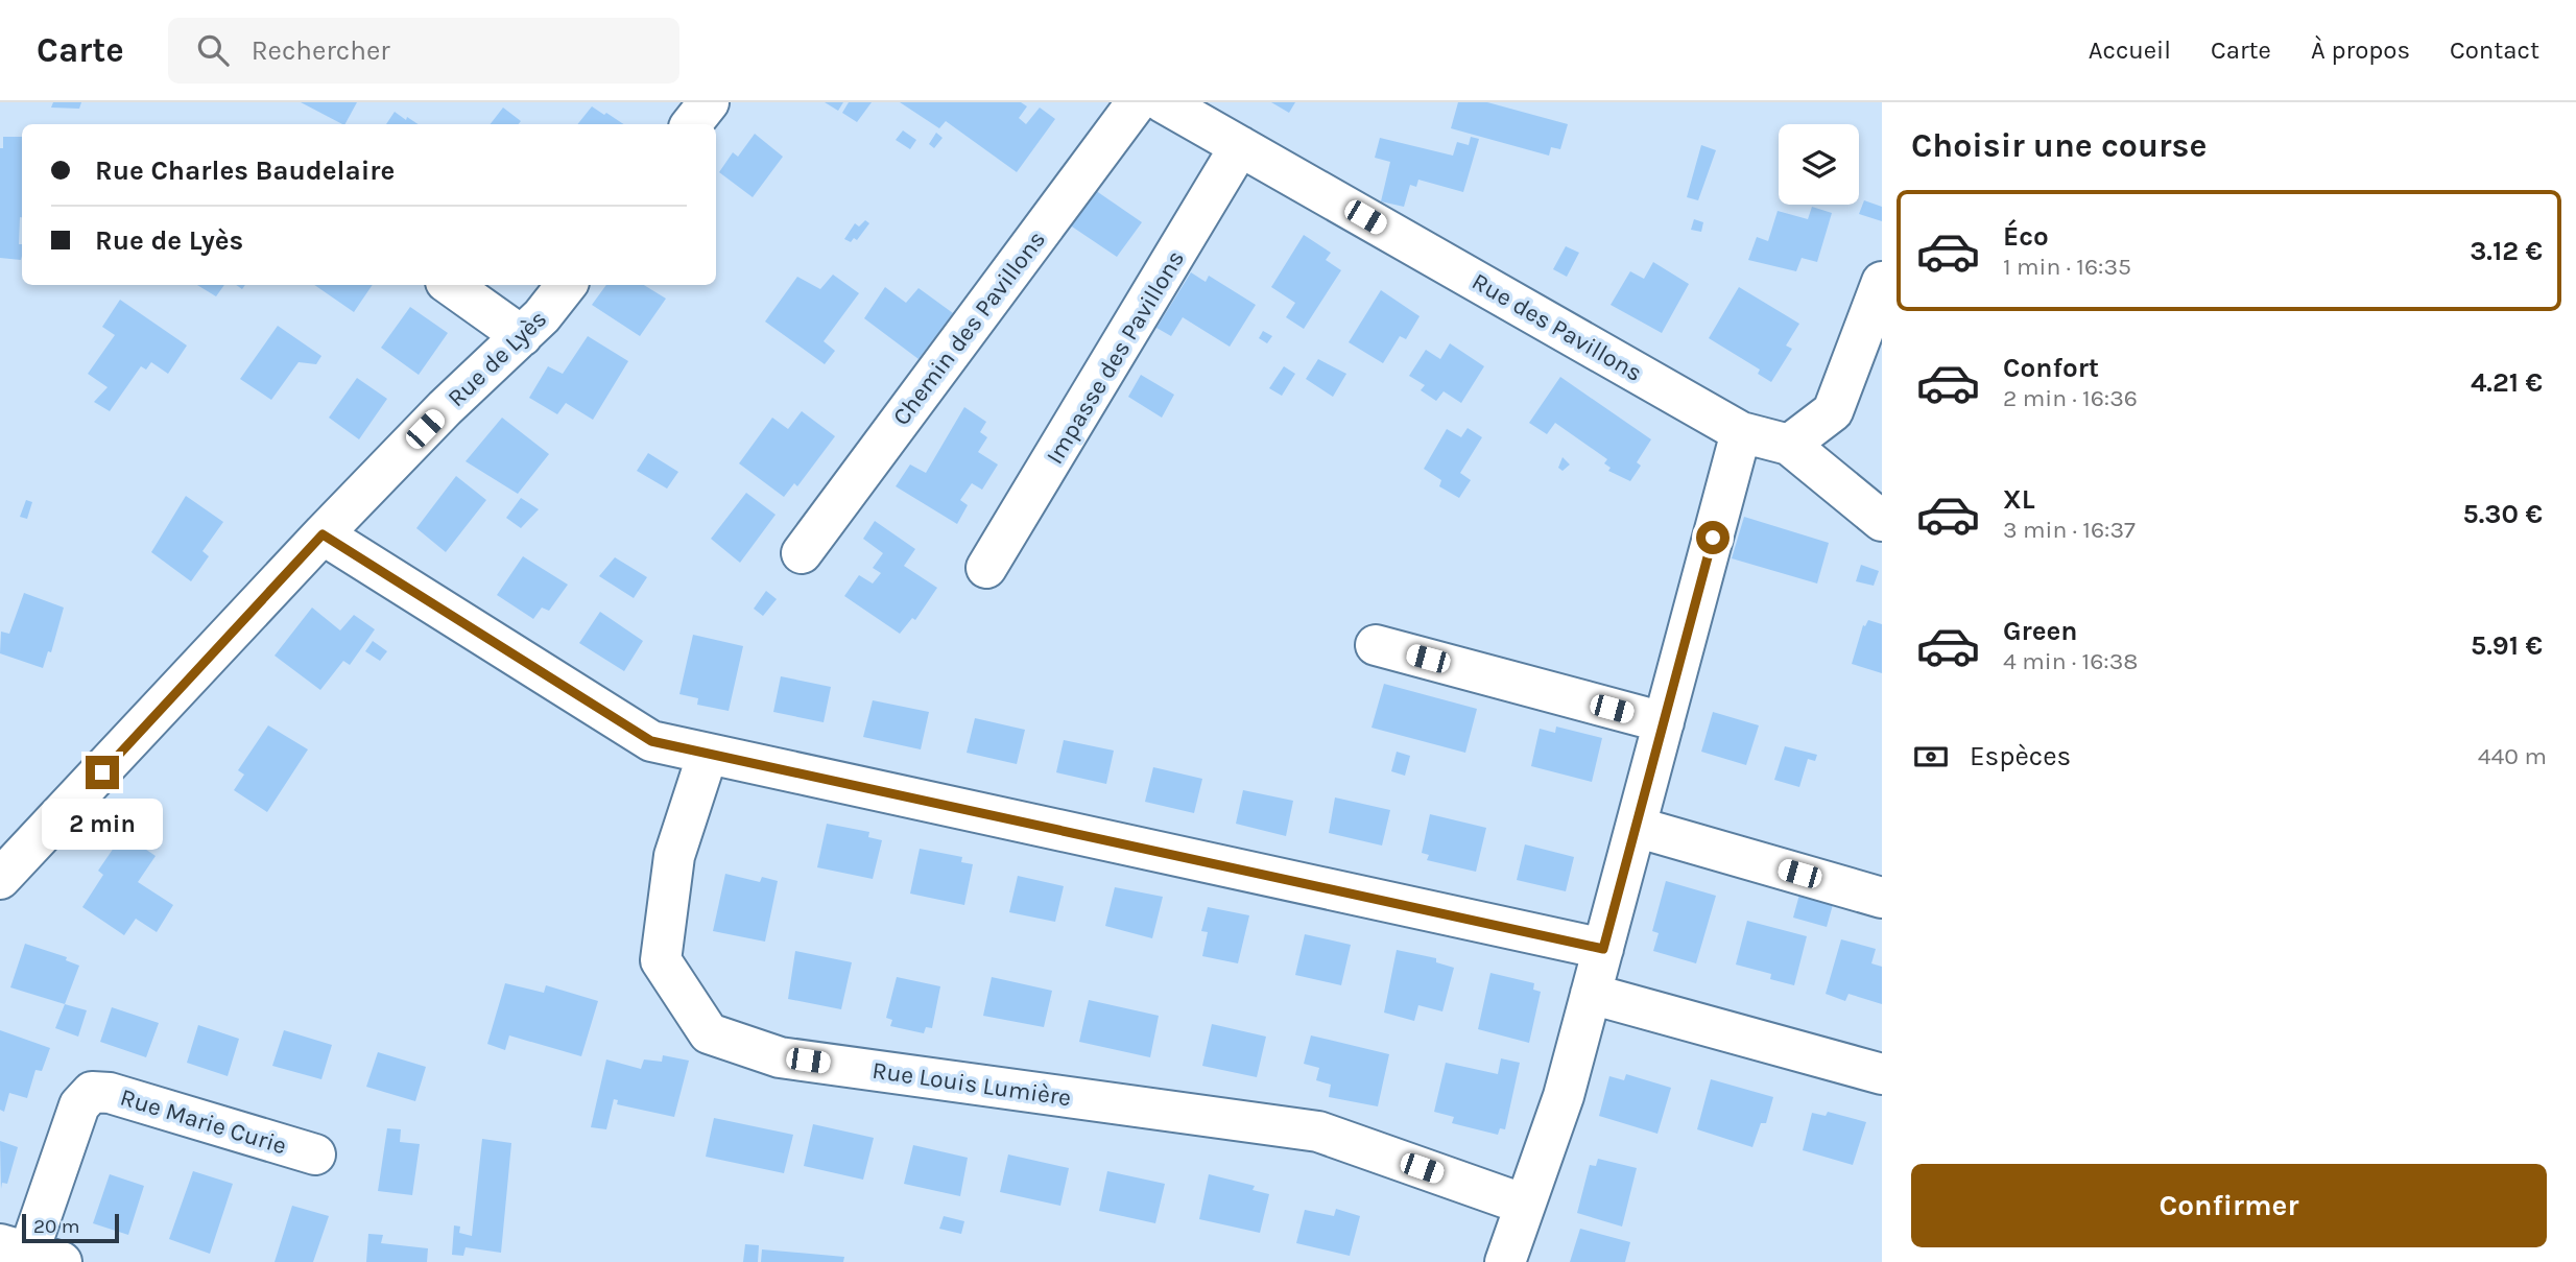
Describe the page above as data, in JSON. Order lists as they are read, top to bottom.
{
  "streets": {
    "street": [
      "Rue des Pavillons",
      "Chemin des Pavillons",
      "Impasse des Pavillons",
      "Rue de Lyès",
      "Rue Louis Lumière",
      "Rue Marie Curie"
    ]
  },
  "crossings": [
    ["Rue des Pavillons", "Impasse des Pavillons"]
  ],
  "scale_bar": "20 m",
  "page": {
    "header": "Carte",
    "search": "Rechercher",
    "nav": [
      "Accueil",
      "Carte",
      "À propos",
      "Contact"
    ],
    "heading": "Choisir une course",
    "banner": ["Rue Charles Baudelaire", "Rue de Lyès"],
    "list": [
      {
        "name": "Éco",
        "note": "1 min · 16:35",
        "value": "3.12 €"
      },
      {
        "name": "Confort",
        "note": "2 min · 16:36",
        "value": "4.21 €"
      },
      {
        "name": "XL",
        "note": "3 min · 16:37",
        "value": "5.30 €"
      },
      {
        "name": "Green",
        "note": "4 min · 16:38",
        "value": "5.91 €"
      }
    ],
    "pay": ["Espèces", "440 m"],
    "bubble": "2 min",
    "buttons": "Confirmer",
    "scale": "20 m"
  }
}
